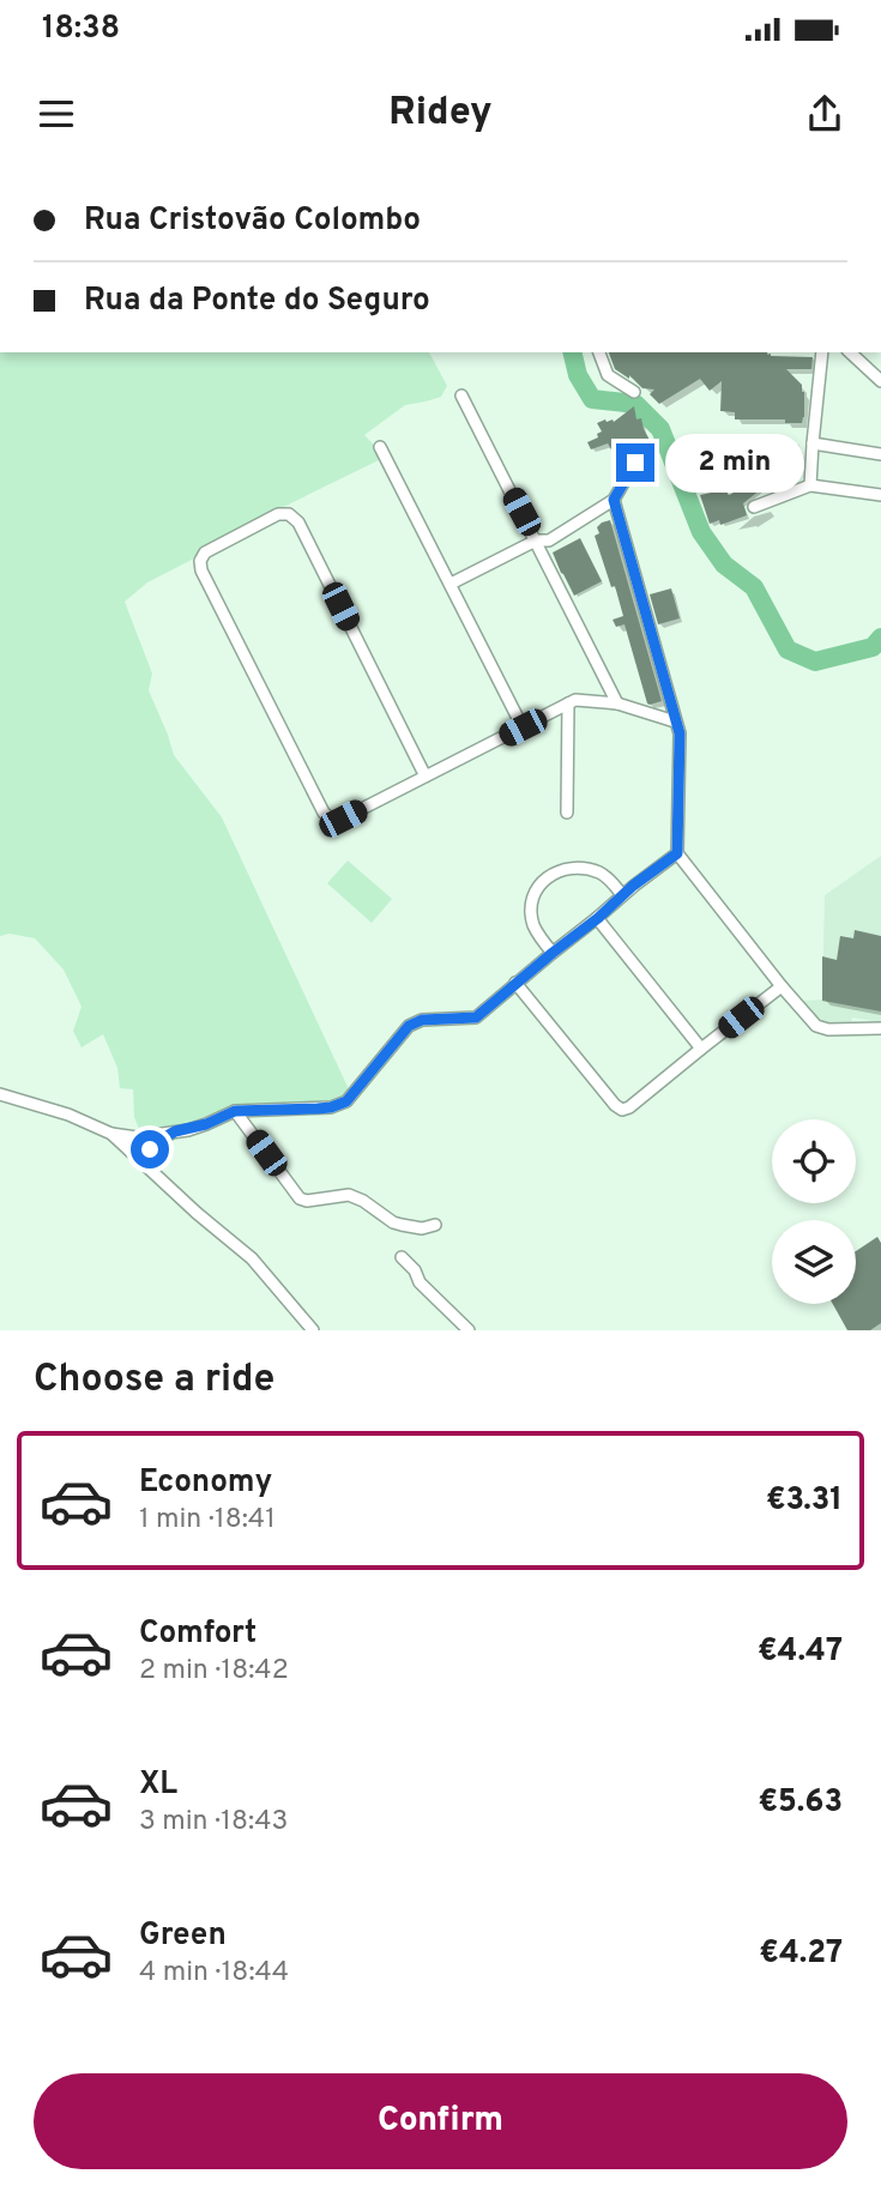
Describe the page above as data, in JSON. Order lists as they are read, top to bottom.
{
  "page": {
    "status": "18:38",
    "header": "Ridey",
    "banner": ["Rua Cristovão Colombo", "Rua da Ponte do Seguro"],
    "bubble": "2 min",
    "heading": "Choose a ride",
    "list": [
      {
        "name": "Economy",
        "note": "1 min · 18:41",
        "value": "€3.31"
      },
      {
        "name": "Comfort",
        "note": "2 min · 18:42",
        "value": "€4.47"
      },
      {
        "name": "XL",
        "note": "3 min · 18:43",
        "value": "€5.63"
      },
      {
        "name": "Green",
        "note": "4 min · 18:44",
        "value": "€4.27"
      }
    ],
    "buttons": "Confirm"
  }
}
